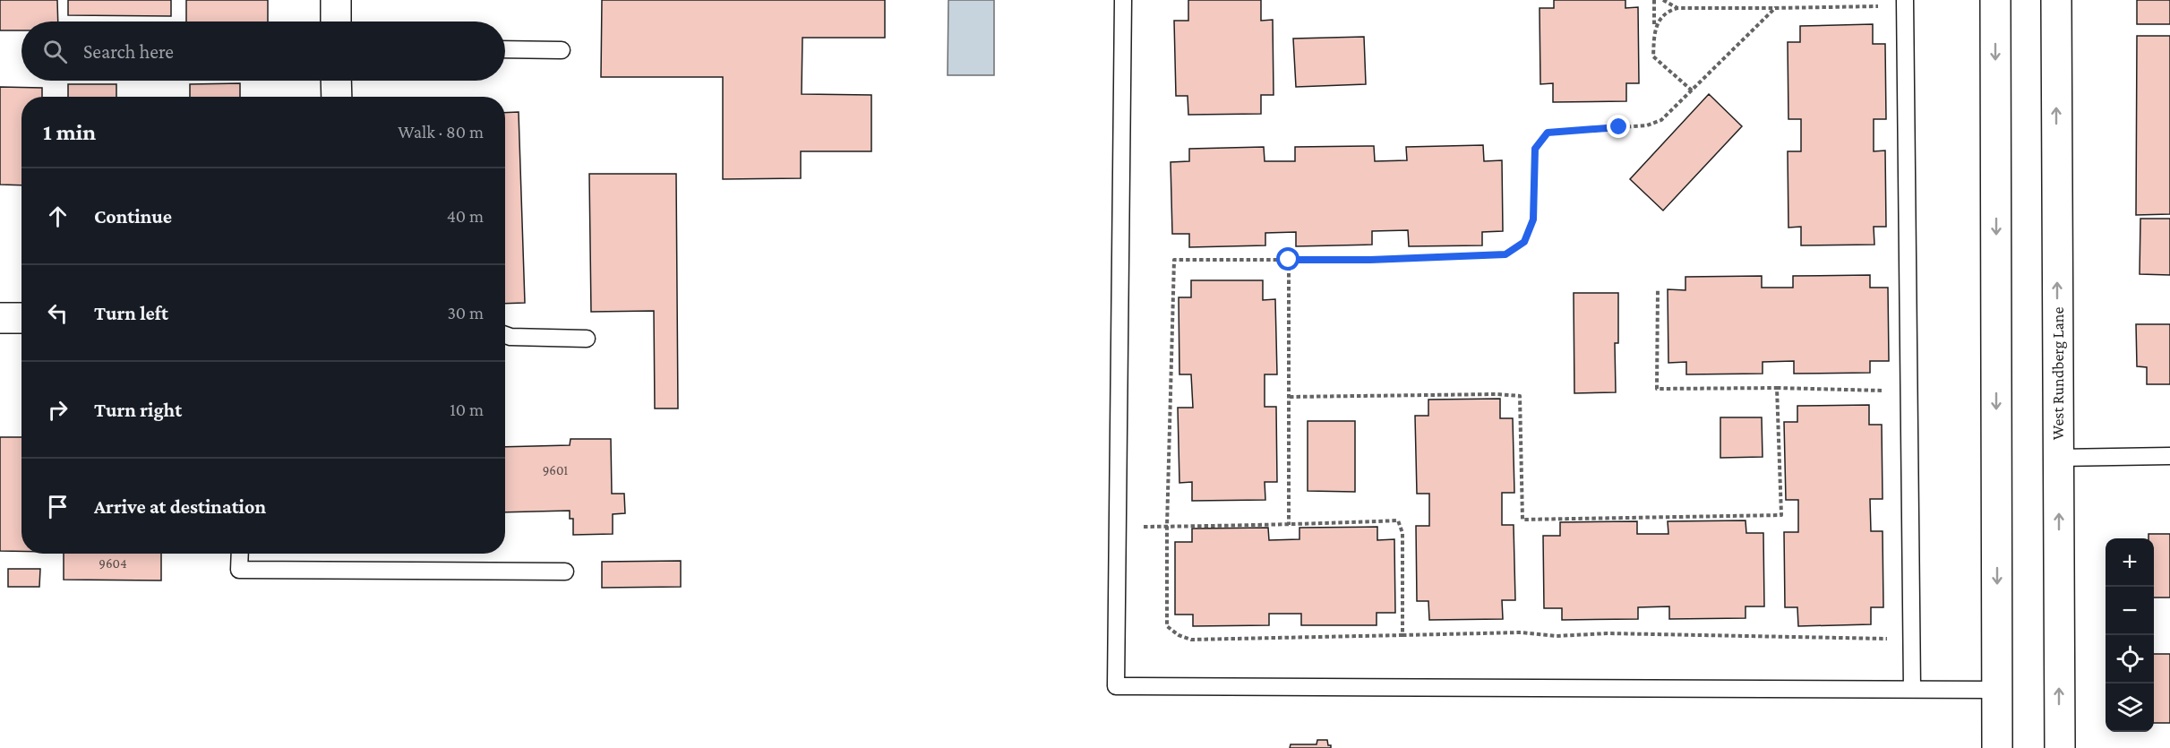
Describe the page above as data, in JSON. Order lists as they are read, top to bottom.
{
  "streets": {
    "main road": ["West Rundberg Lane"]
  },
  "house_numbers": ["9601", "9604"],
  "page": {
    "search": "Search here",
    "heading": ["1 min", "Walk · 80 m"],
    "list": [
      ["Continue", "40 m"],
      ["Turn left", "30 m"],
      ["Turn right", "10 m"],
      "Arrive at destination"
    ],
    "map_buttons": ["+", "−"]
  }
}
